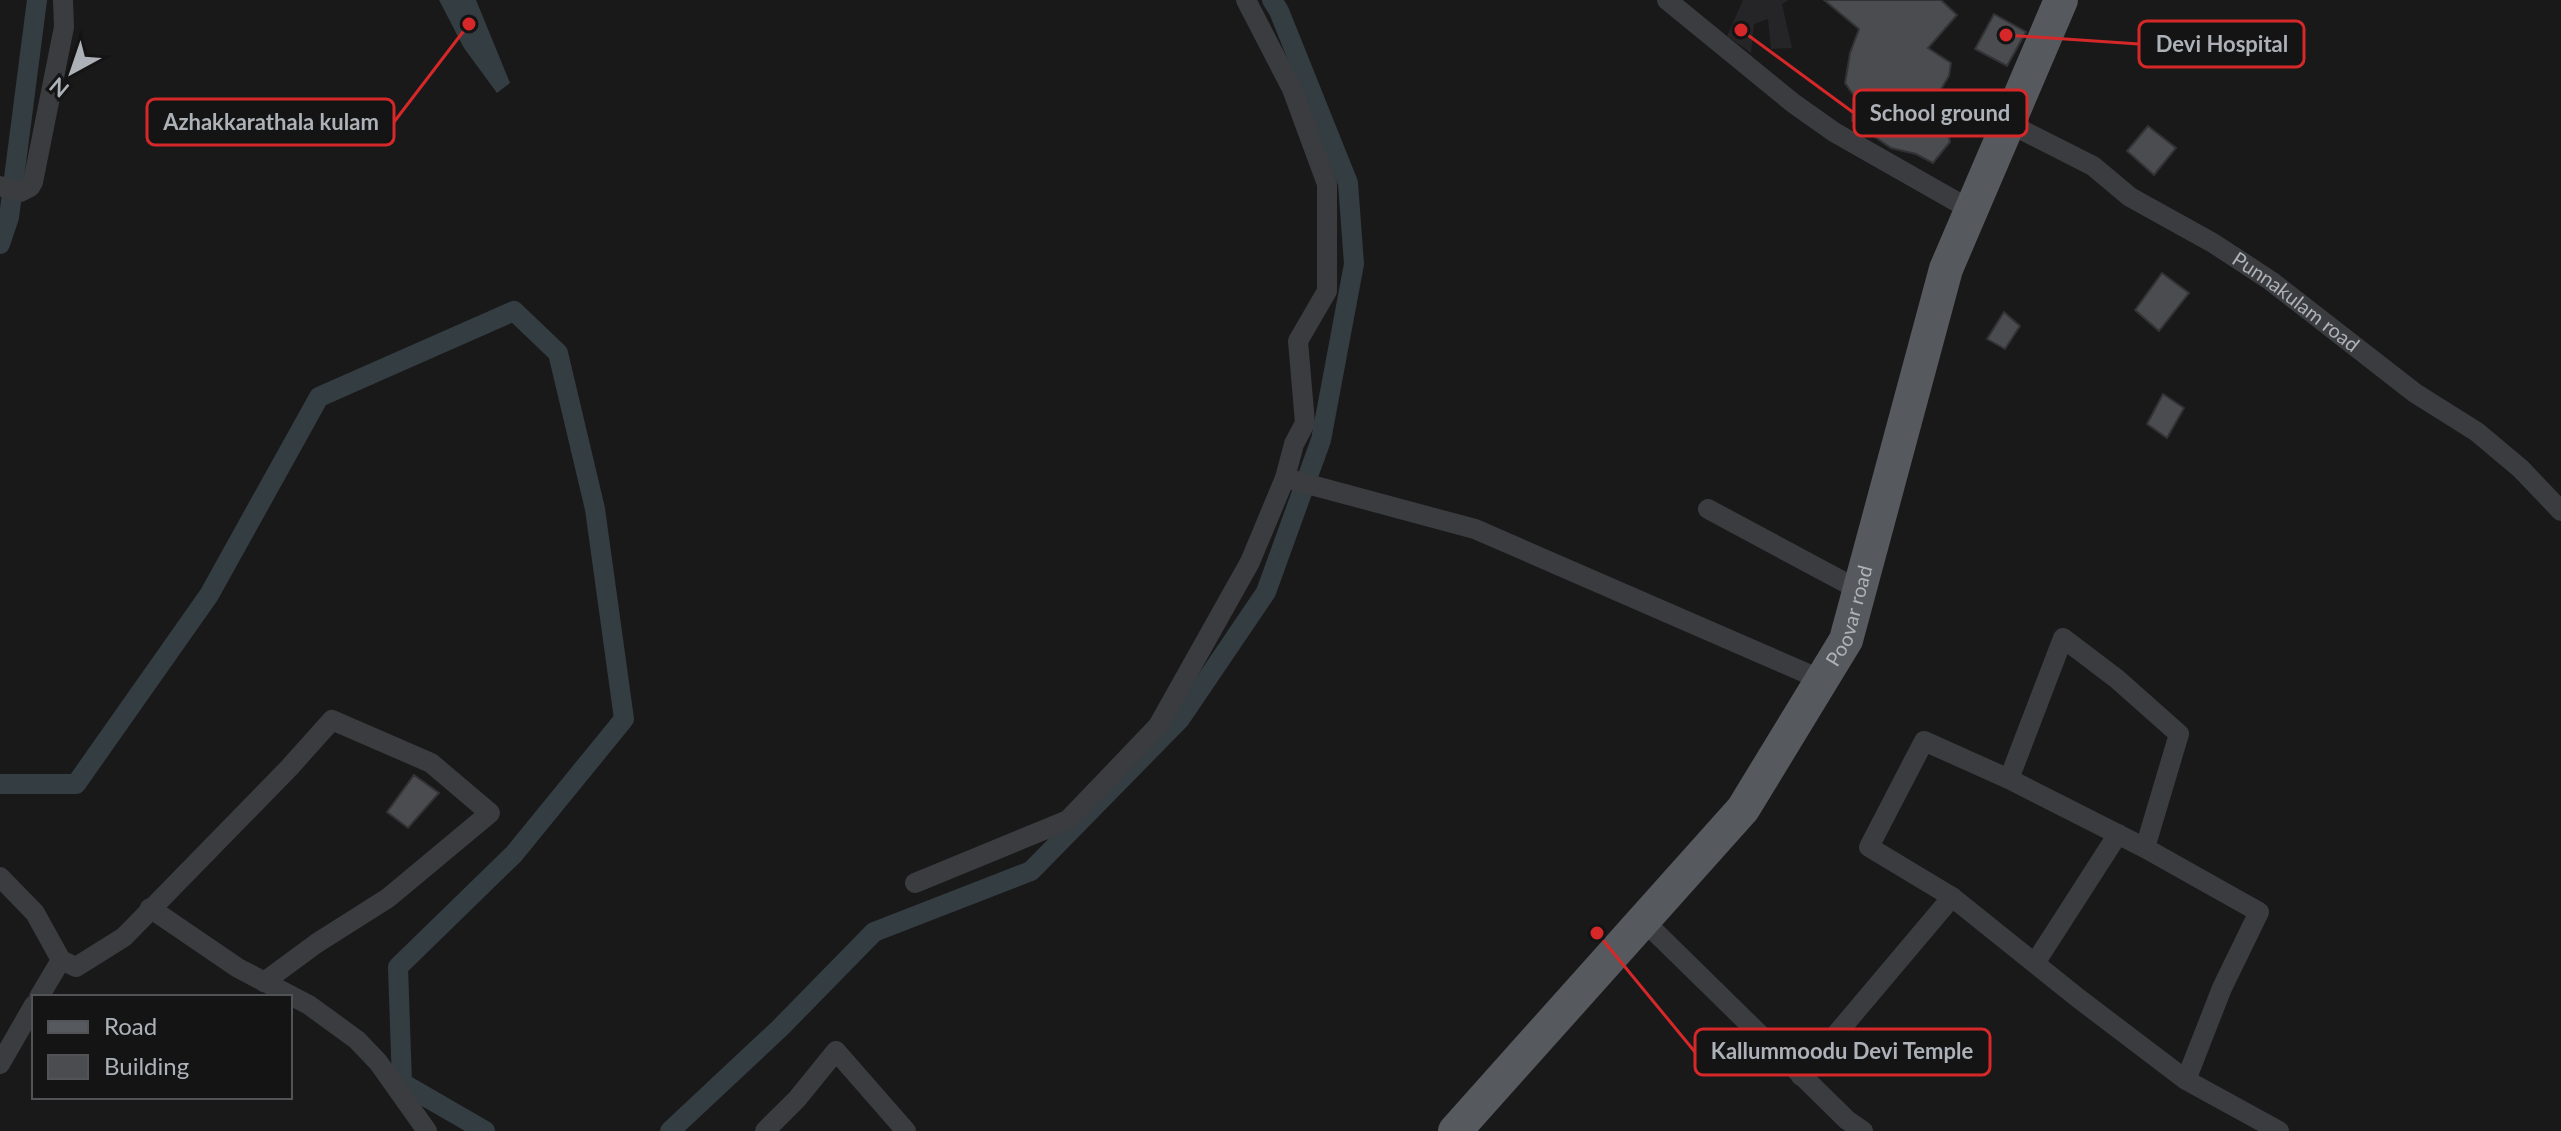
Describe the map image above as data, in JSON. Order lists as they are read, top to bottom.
{
  "streets": {
    "main road": ["Poovar road"],
    "street": ["Punnakulam road"]
  },
  "crossings": [
    ["Punnakulam road", "Poovar road"]
  ],
  "places": [
    "Azhakkarathala kulam",
    "School ground",
    "Devi Hospital",
    "Kallummoodu Devi Temple"
  ],
  "legend": ["Road", "Building"],
  "north": "bottom left"
}
